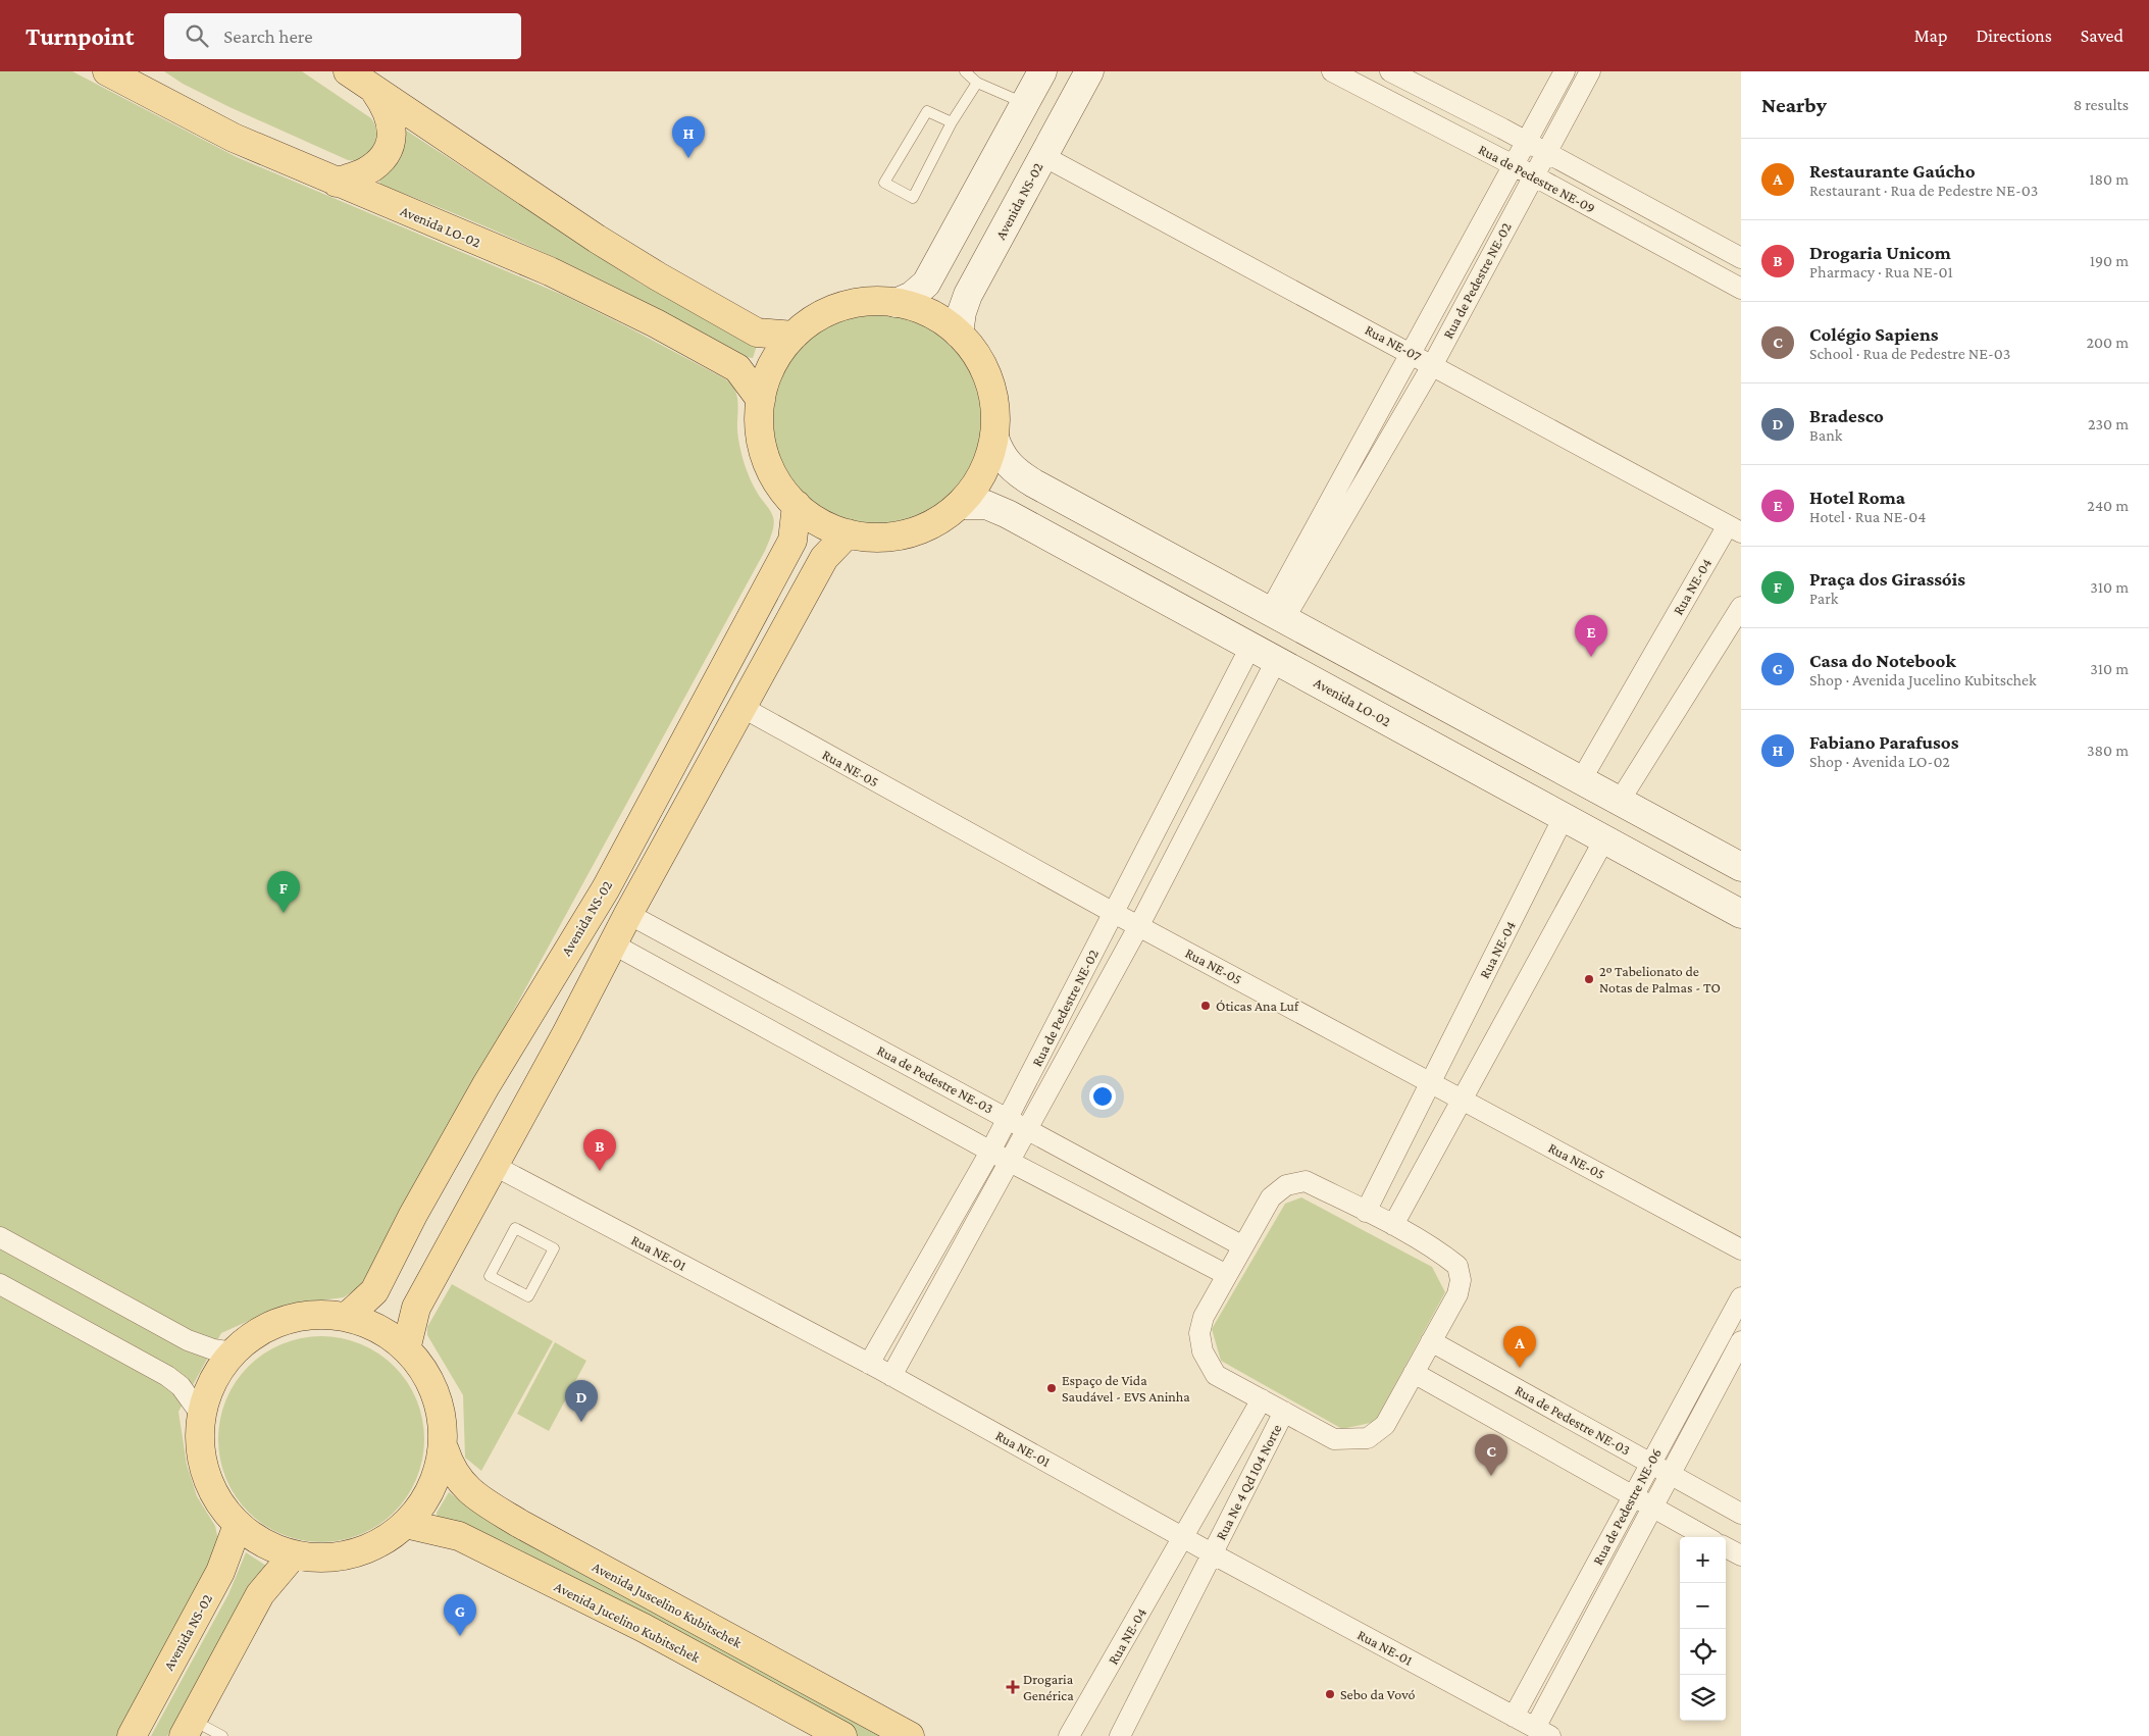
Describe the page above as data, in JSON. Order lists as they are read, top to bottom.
{
  "streets": {
    "main road": [
      "Avenida NS-02",
      "Avenida LO-02",
      "Avenida Juscelino Kubitschek",
      "Avenida Jucelino Kubitschek"
    ],
    "street": [
      "Rua de Pedestre NE-09",
      "Rua de Pedestre NE-02",
      "Rua NE-07",
      "Rua NE-04",
      "Rua NE-05",
      "Rua de Pedestre NE-03",
      "Rua NE-01",
      "Rua Ne 4 Qd 104 Norte",
      "Rua de Pedestre NE-06"
    ]
  },
  "crossings": [
    ["Rua de Pedestre NE-09", "Rua de Pedestre NE-02"],
    ["Avenida NS-02", "Rua NE-07"],
    ["Avenida LO-02", "Rua de Pedestre NE-02"],
    ["Avenida LO-02", "Rua NE-04"],
    ["Rua de Pedestre NE-02", "Rua NE-07"],
    ["Rua de Pedestre NE-02", "Rua NE-05"],
    ["Rua de Pedestre NE-02", "Rua de Pedestre NE-03"],
    ["Rua de Pedestre NE-02", "Rua NE-01"],
    ["Rua NE-07", "Rua NE-04"],
    ["Rua NE-04", "Rua NE-05"],
    ["Rua NE-04", "Rua NE-01"],
    ["Rua NE-04", "Rua Ne 4 Qd 104 Norte"],
    ["Rua de Pedestre NE-03", "Rua de Pedestre NE-06"],
    ["Rua NE-01", "Rua Ne 4 Qd 104 Norte"],
    ["Rua NE-01", "Rua de Pedestre NE-06"]
  ],
  "places": {
    "other": [
      "2º Tabelionato de Notas de Palmas - TO",
      "Óticas Ana Luf",
      "Espaço de Vida Saudável - EVS Aninha",
      "Sebo da Vovó"
    ],
    "health": ["Drogaria Genérica"]
  },
  "page": {
    "header": "Turnpoint",
    "search": "Search here",
    "nav": ["Map", "Directions", "Saved"],
    "heading": ["Nearby", "8 results"],
    "pins": [
      "H",
      "E",
      "F",
      "B",
      "A",
      "D",
      "C",
      "G"
    ],
    "list": [
      {
        "mark": "A",
        "name": "Restaurante Gaúcho",
        "note": "Restaurant · Rua de Pedestre NE-03",
        "value": "180 m"
      },
      {
        "mark": "B",
        "name": "Drogaria Unicom",
        "note": "Pharmacy · Rua NE-01",
        "value": "190 m"
      },
      {
        "mark": "C",
        "name": "Colégio Sapiens",
        "note": "School · Rua de Pedestre NE-03",
        "value": "200 m"
      },
      {
        "mark": "D",
        "name": "Bradesco",
        "note": "Bank",
        "value": "230 m"
      },
      {
        "mark": "E",
        "name": "Hotel Roma",
        "note": "Hotel · Rua NE-04",
        "value": "240 m"
      },
      {
        "mark": "F",
        "name": "Praça dos Girassóis",
        "note": "Park",
        "value": "310 m"
      },
      {
        "mark": "G",
        "name": "Casa do Notebook",
        "note": "Shop · Avenida Jucelino Kubitschek",
        "value": "310 m"
      },
      {
        "mark": "H",
        "name": "Fabiano Parafusos",
        "note": "Shop · Avenida LO-02",
        "value": "380 m"
      }
    ],
    "map_buttons": ["+", "−"]
  }
}
